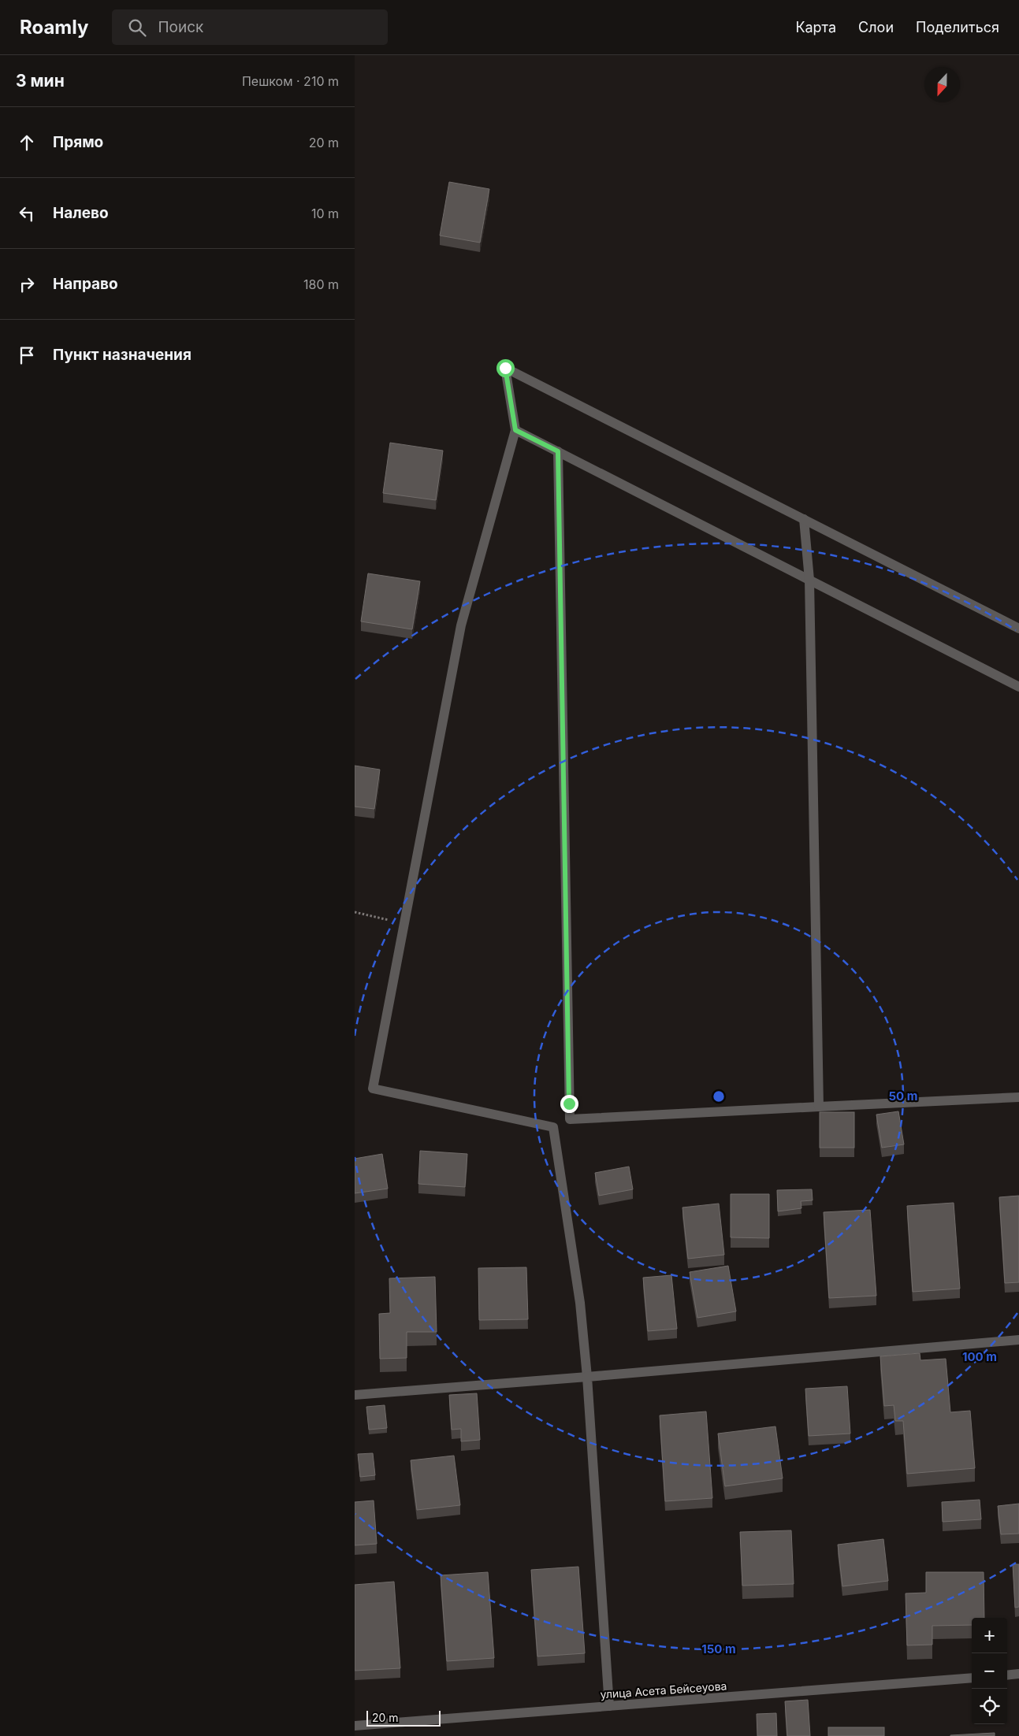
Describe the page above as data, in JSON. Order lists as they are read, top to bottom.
{
  "streets": {
    "street": ["улица Асета Бейсеуова"]
  },
  "scale_bar": "20 m",
  "north": "bottom",
  "page": {
    "header": "Roamly",
    "search": "Поиск",
    "nav": ["Карта", "Слои", "Поделиться"],
    "heading": ["3 мин", "Пешком · 210 m"],
    "list": [
      ["Прямо", "20 m"],
      ["Налево", "10 m"],
      ["Направо", "180 m"],
      "Пункт назначения"
    ],
    "map_buttons": ["+", "−"],
    "scale": "20 m"
  },
  "rings": ["50 m", "100 m", "150 m"]
}
